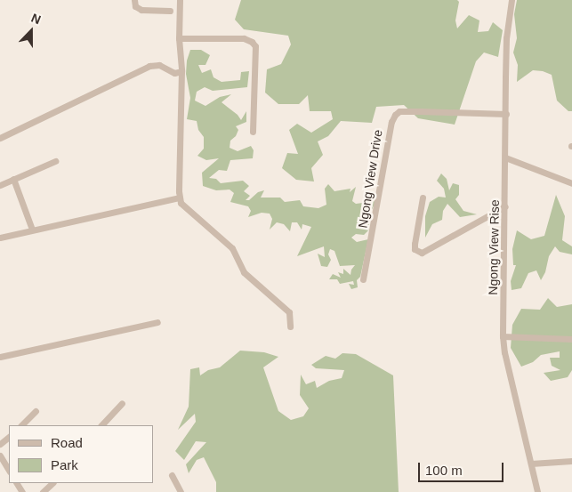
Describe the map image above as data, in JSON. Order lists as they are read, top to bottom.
{
  "streets": {
    "street": ["Ngong View Drive", "Ngong View Rise"]
  },
  "crossings": [
    ["Ngong View Drive", "Ngong View Rise"]
  ],
  "legend": ["Road", "Park"],
  "scale_bar": "100 m",
  "north": "top"
}
